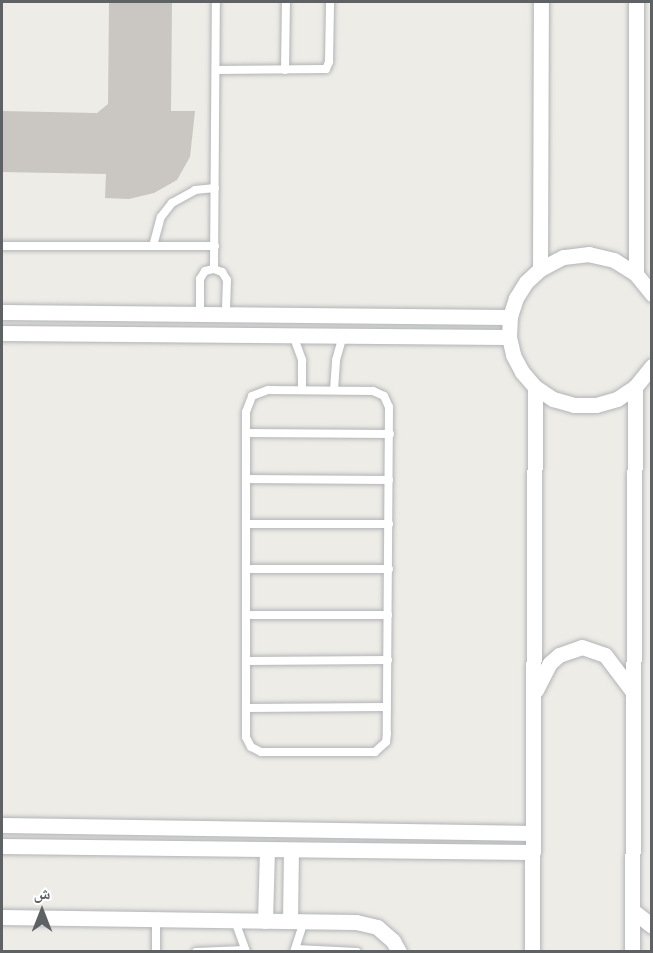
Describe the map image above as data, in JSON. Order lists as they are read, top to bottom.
{
  "north": "top"
}
